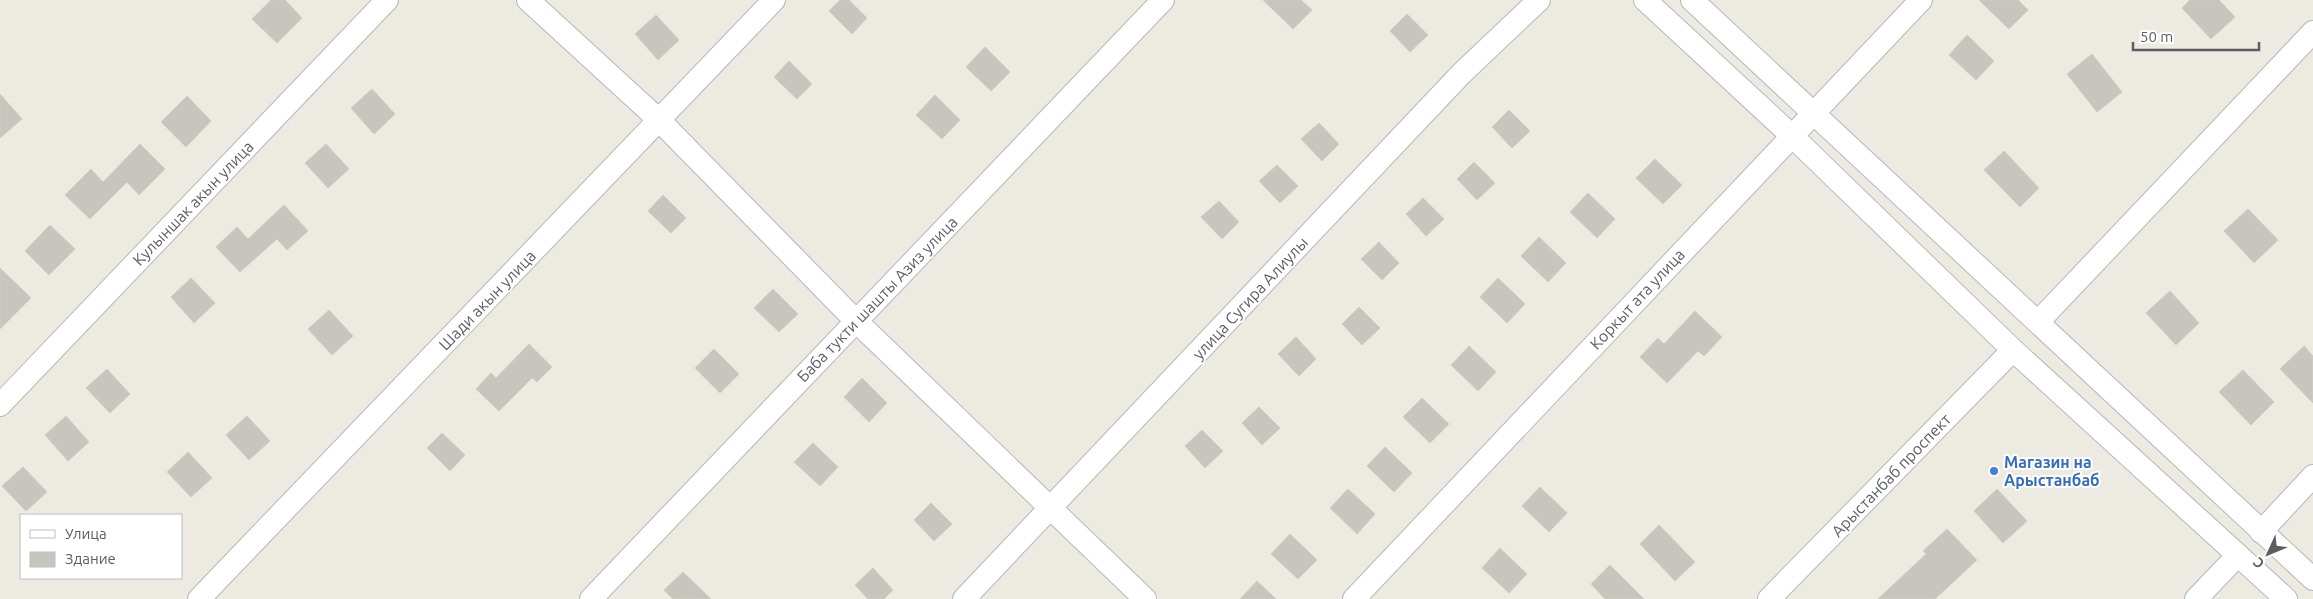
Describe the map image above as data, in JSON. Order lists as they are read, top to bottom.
{
  "streets": {
    "street": [
      "Кулыншак акын улица",
      "улица Сугира Алиулы",
      "Баба тукти шашты Азиз улица",
      "Коркыт ата улица",
      "Шади акын улица",
      "Арыстанбаб проспект"
    ]
  },
  "places": ["Магазин на Арыстанбаб"],
  "legend": ["Улица", "Здание"],
  "scale_bar": "50 m",
  "north": "bottom left"
}
